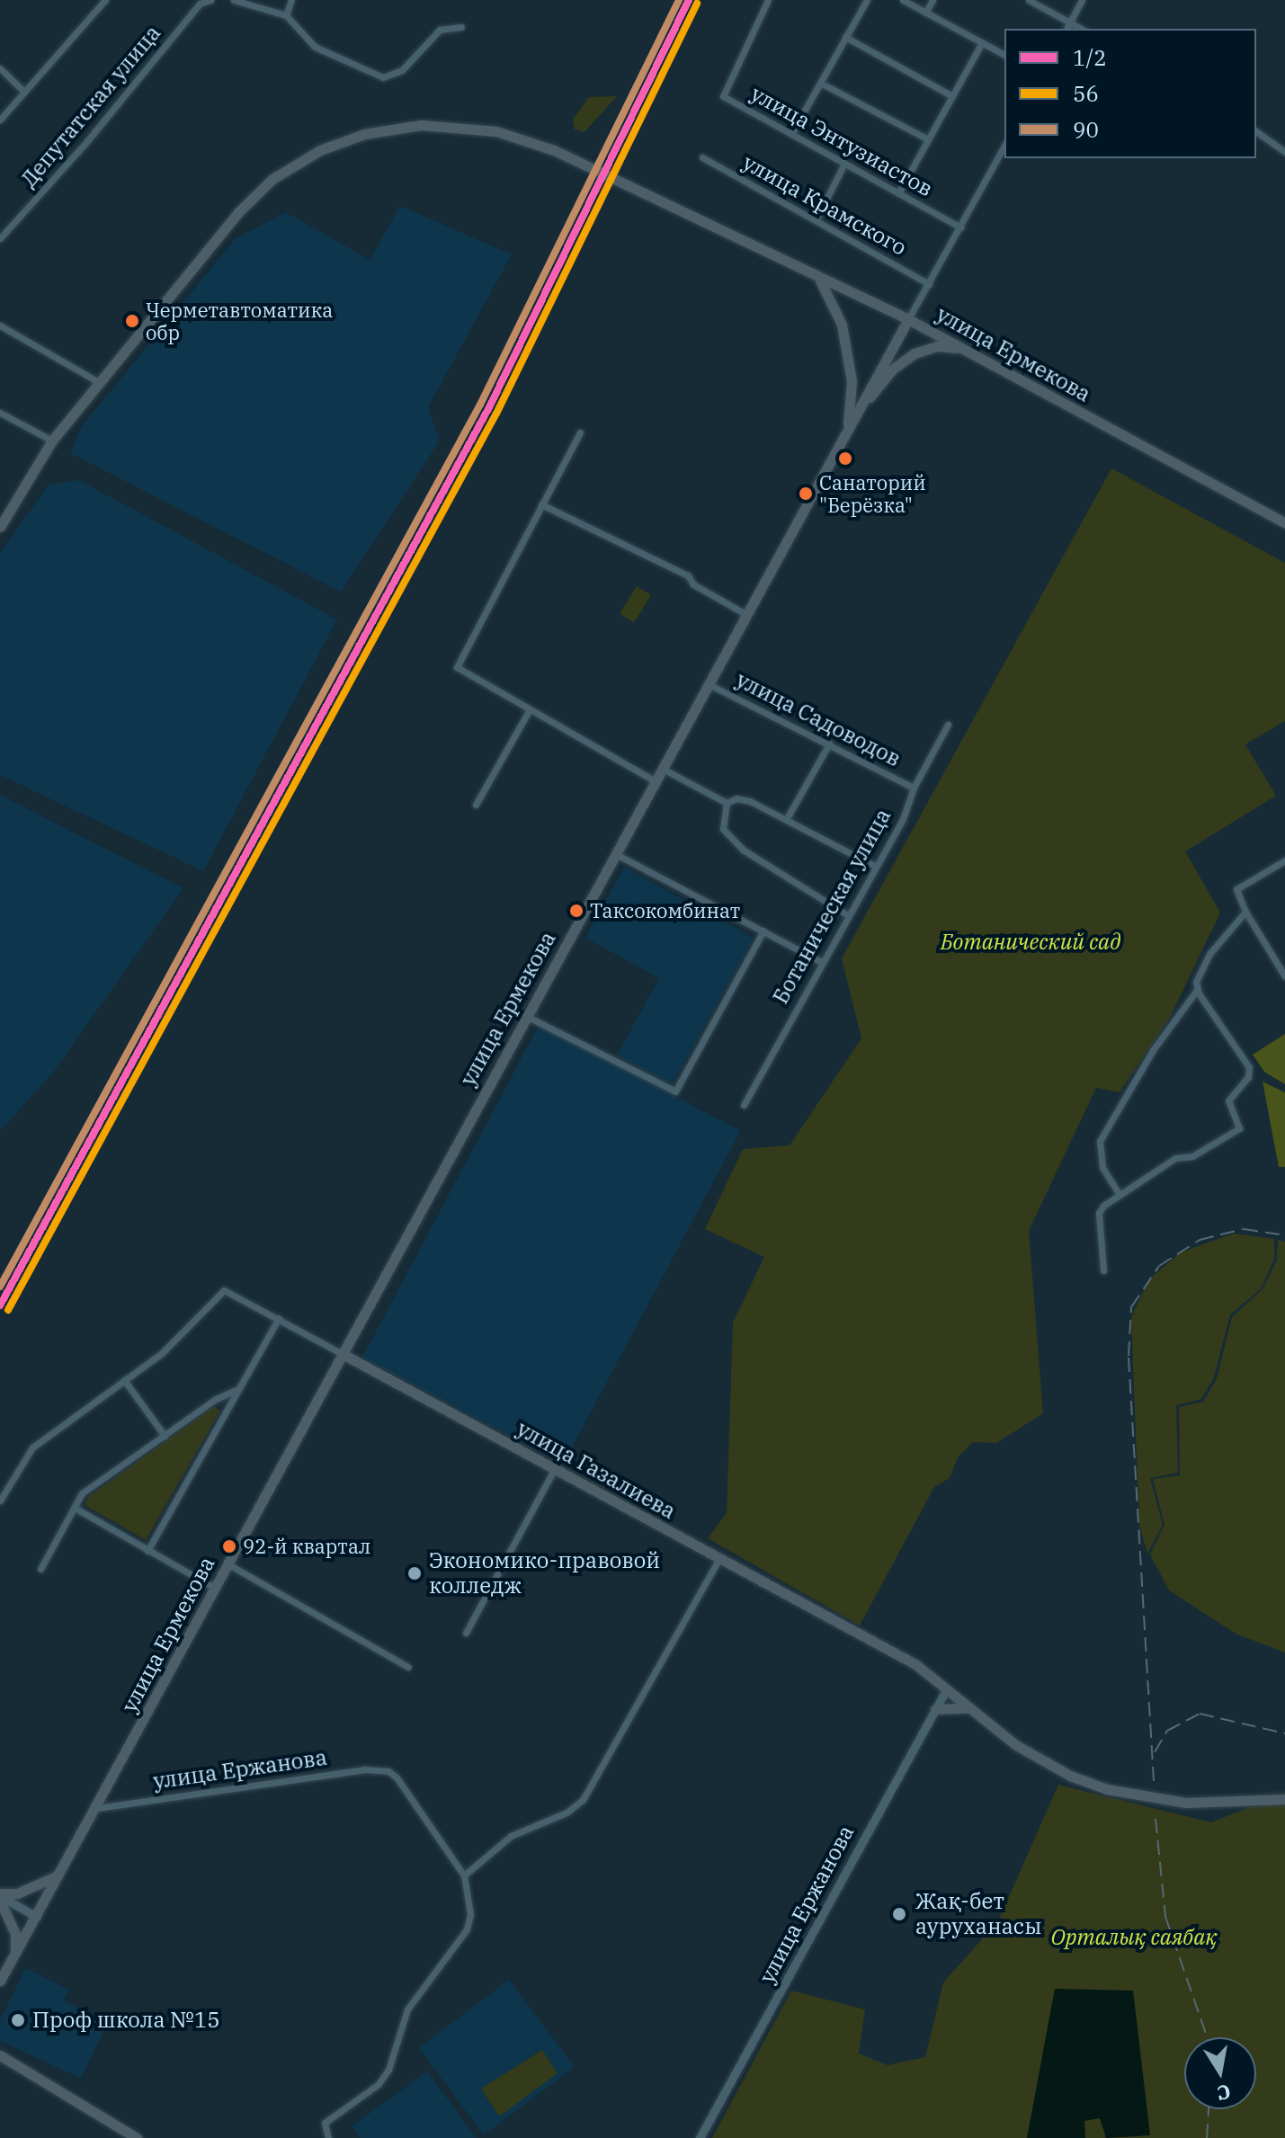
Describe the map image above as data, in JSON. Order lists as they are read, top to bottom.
{
  "streets": {
    "main road": ["улица Ермекова", "улица Газалиева"],
    "street": [
      "Депутатская улица",
      "улица Энтузиастов",
      "улица Крамского",
      "улица Садоводов",
      "Ботаническая улица",
      "улица Ержанова"
    ]
  },
  "crossings": [
    ["улица Ермекова", "улица Садоводов"],
    ["улица Ермекова", "улица Газалиева"],
    ["улица Ермекова", "улица Ержанова"],
    ["улица Садоводов", "Ботаническая улица"],
    ["улица Газалиева", "улица Ержанова"]
  ],
  "parks": ["Ботанический сад", "Орталық саябақ"],
  "places": [
    "Черметавтоматика обр",
    "Санаторий \"Берёзка\"",
    "Таксокомбинат",
    "92-й квартал",
    "Экономико-правовой колледж",
    "Жақ-бет ауруханасы",
    "Проф школа №15"
  ],
  "lines": ["transit line 1/2", "transit line 90", "transit line 56"],
  "legend": ["1/2", "56", "90"],
  "north": "bottom"
}
